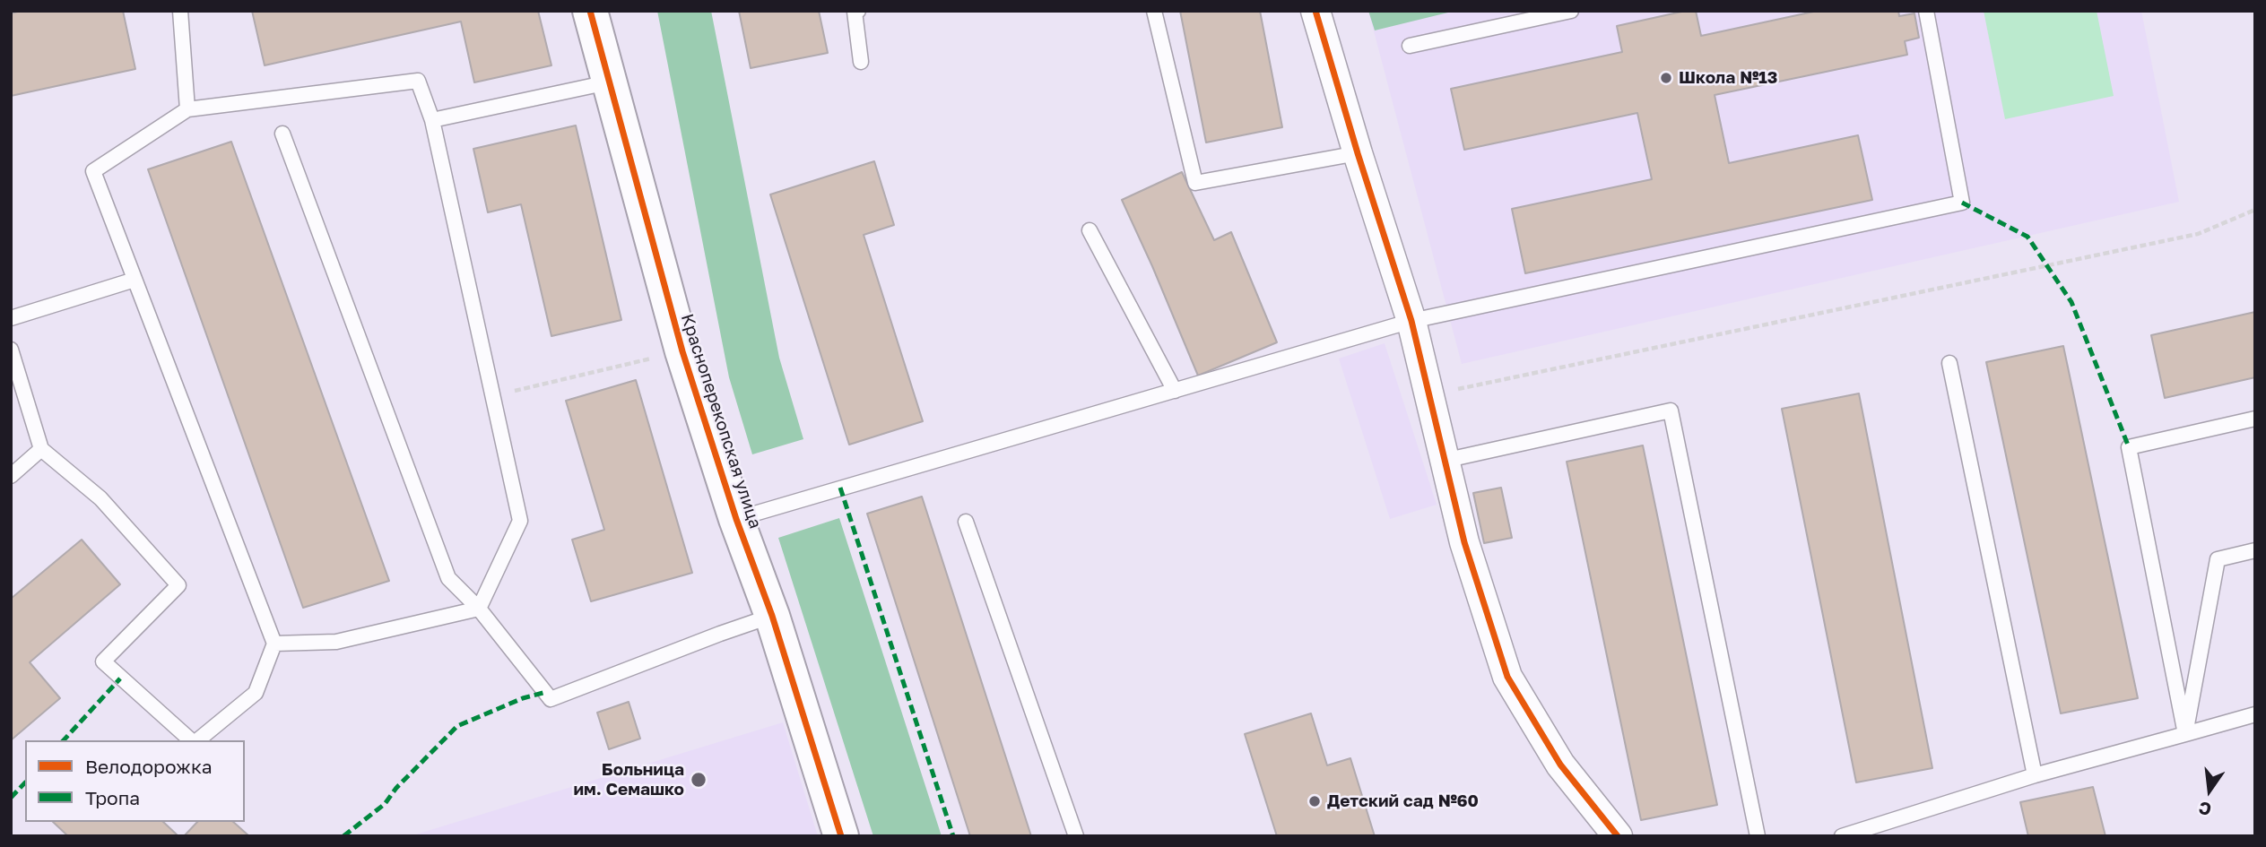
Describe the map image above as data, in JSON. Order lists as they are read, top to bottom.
{
  "streets": {
    "street": ["Красноперекопская улица"]
  },
  "places": ["Школа №13", "Больница им. Семашко", "Детский сад №60"],
  "legend": ["Велодорожка", "Тропа"],
  "north": "bottom"
}
